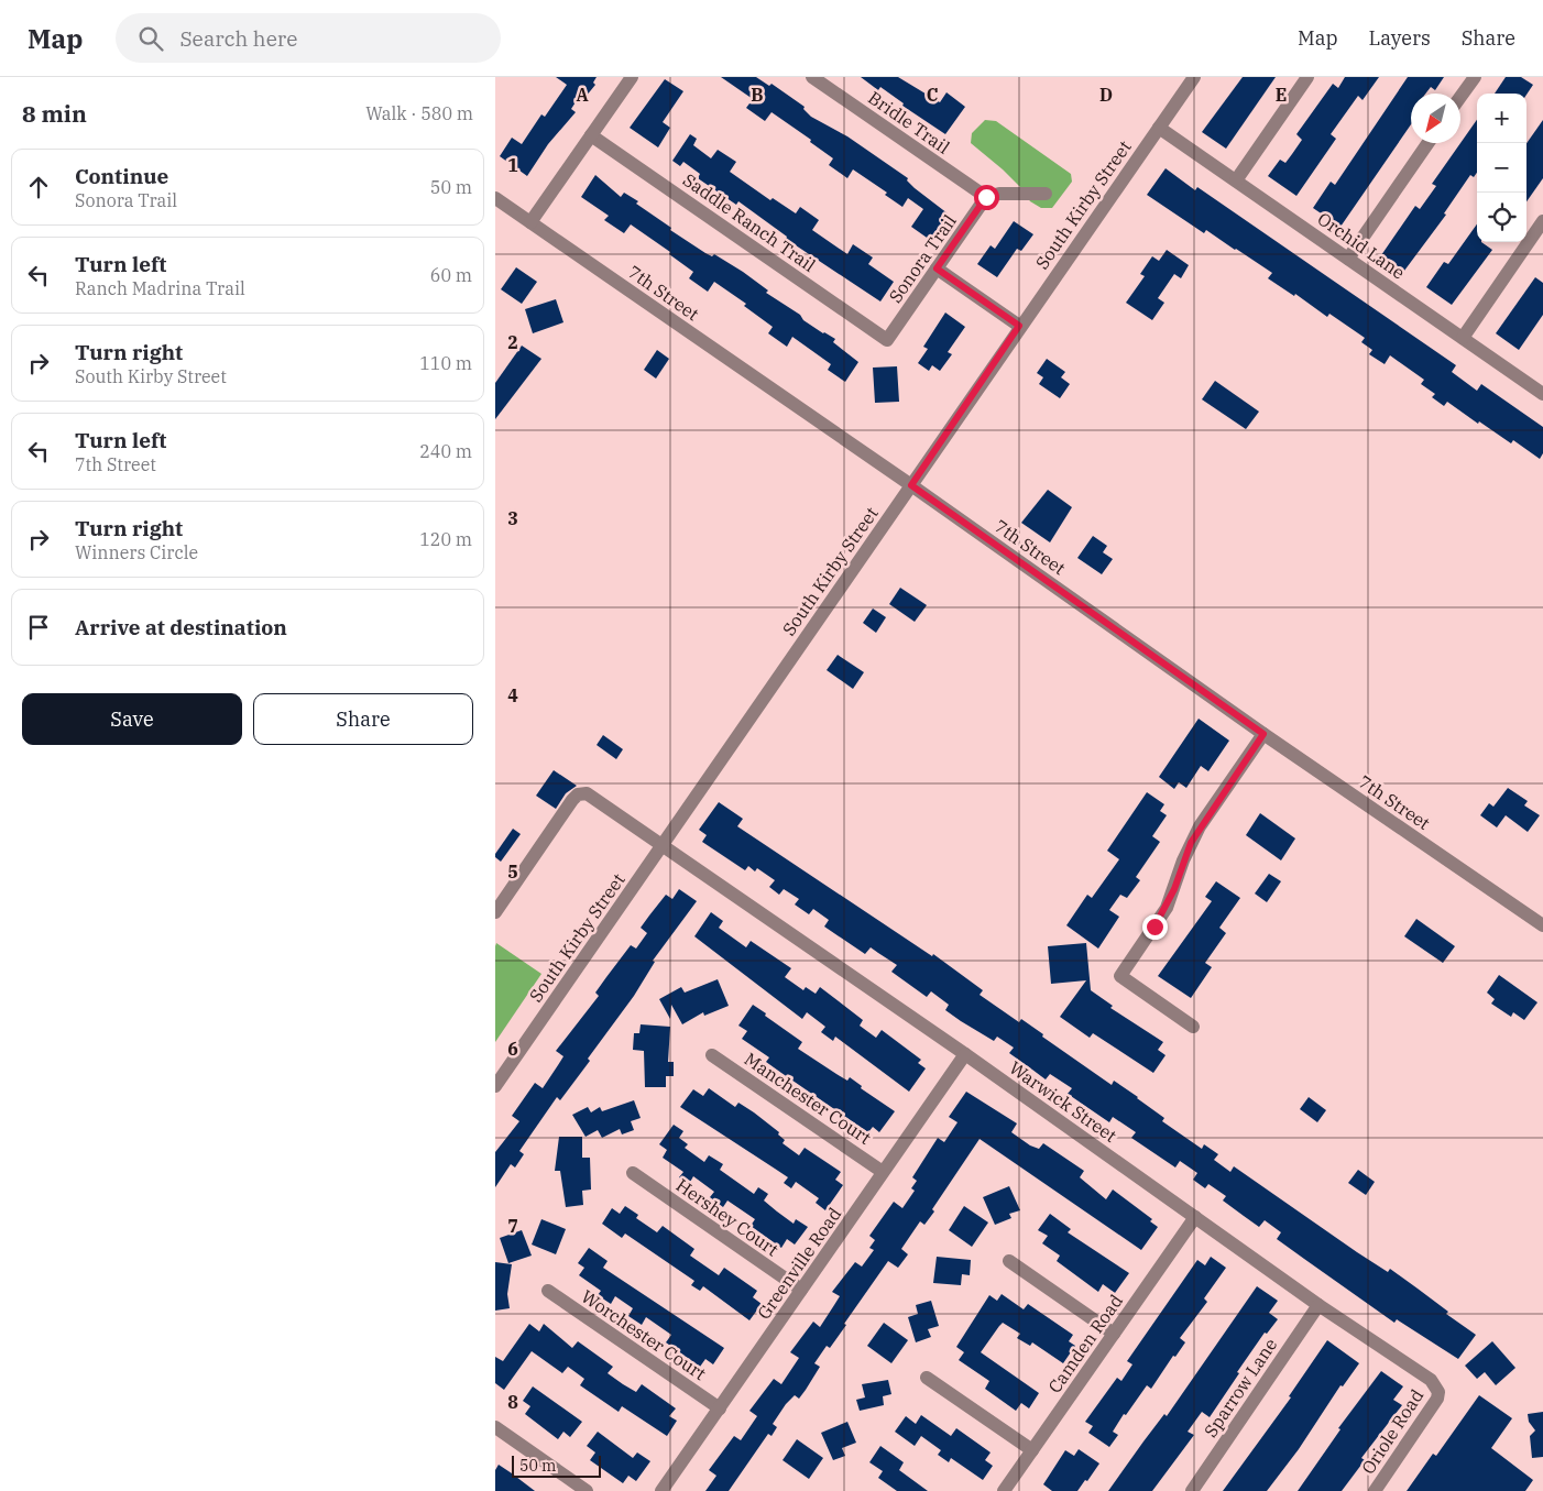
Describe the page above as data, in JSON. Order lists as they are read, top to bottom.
{
  "streets": {
    "street": [
      "Bridle Trail",
      "South Kirby Street",
      "Saddle Ranch Trail",
      "Orchid Lane",
      "Sonora Trail",
      "7th Street",
      "Manchester Court",
      "Warwick Street",
      "Hershey Court",
      "Greenville Road",
      "Worchester Court",
      "Camden Road",
      "Sparrow Lane",
      "Oriole Road"
    ]
  },
  "crossings": [
    ["Bridle Trail", "Sonora Trail"],
    ["South Kirby Street", "Orchid Lane"],
    ["South Kirby Street", "7th Street"],
    ["South Kirby Street", "Warwick Street"],
    ["Saddle Ranch Trail", "Sonora Trail"],
    ["Manchester Court", "Greenville Road"],
    ["Warwick Street", "Greenville Road"],
    ["Warwick Street", "Camden Road"],
    ["Warwick Street", "Sparrow Lane"],
    ["Warwick Street", "Oriole Road"],
    ["Hershey Court", "Greenville Road"],
    ["Greenville Road", "Worchester Court"]
  ],
  "scale_bar": "50 m",
  "north": "bottom left",
  "page": {
    "header": "Map",
    "search": "Search here",
    "nav": ["Map", "Layers", "Share"],
    "heading": ["8 min", "Walk · 580 m"],
    "map_buttons": ["+", "−"],
    "list": [
      ["Continue", "Sonora Trail", "50 m"],
      ["Turn left", "Ranch Madrina Trail", "60 m"],
      ["Turn right", "South Kirby Street", "110 m"],
      ["Turn left", "7th Street", "240 m"],
      ["Turn right", "Winners Circle", "120 m"],
      "Arrive at destination"
    ],
    "buttons": ["Save", "Share"],
    "scale": "50 m"
  },
  "grid": {
    "columns": [
      "A",
      "B",
      "C",
      "D",
      "E"
    ],
    "rows": [
      "1",
      "2",
      "3",
      "4",
      "5",
      "6",
      "7",
      "8"
    ]
  }
}
